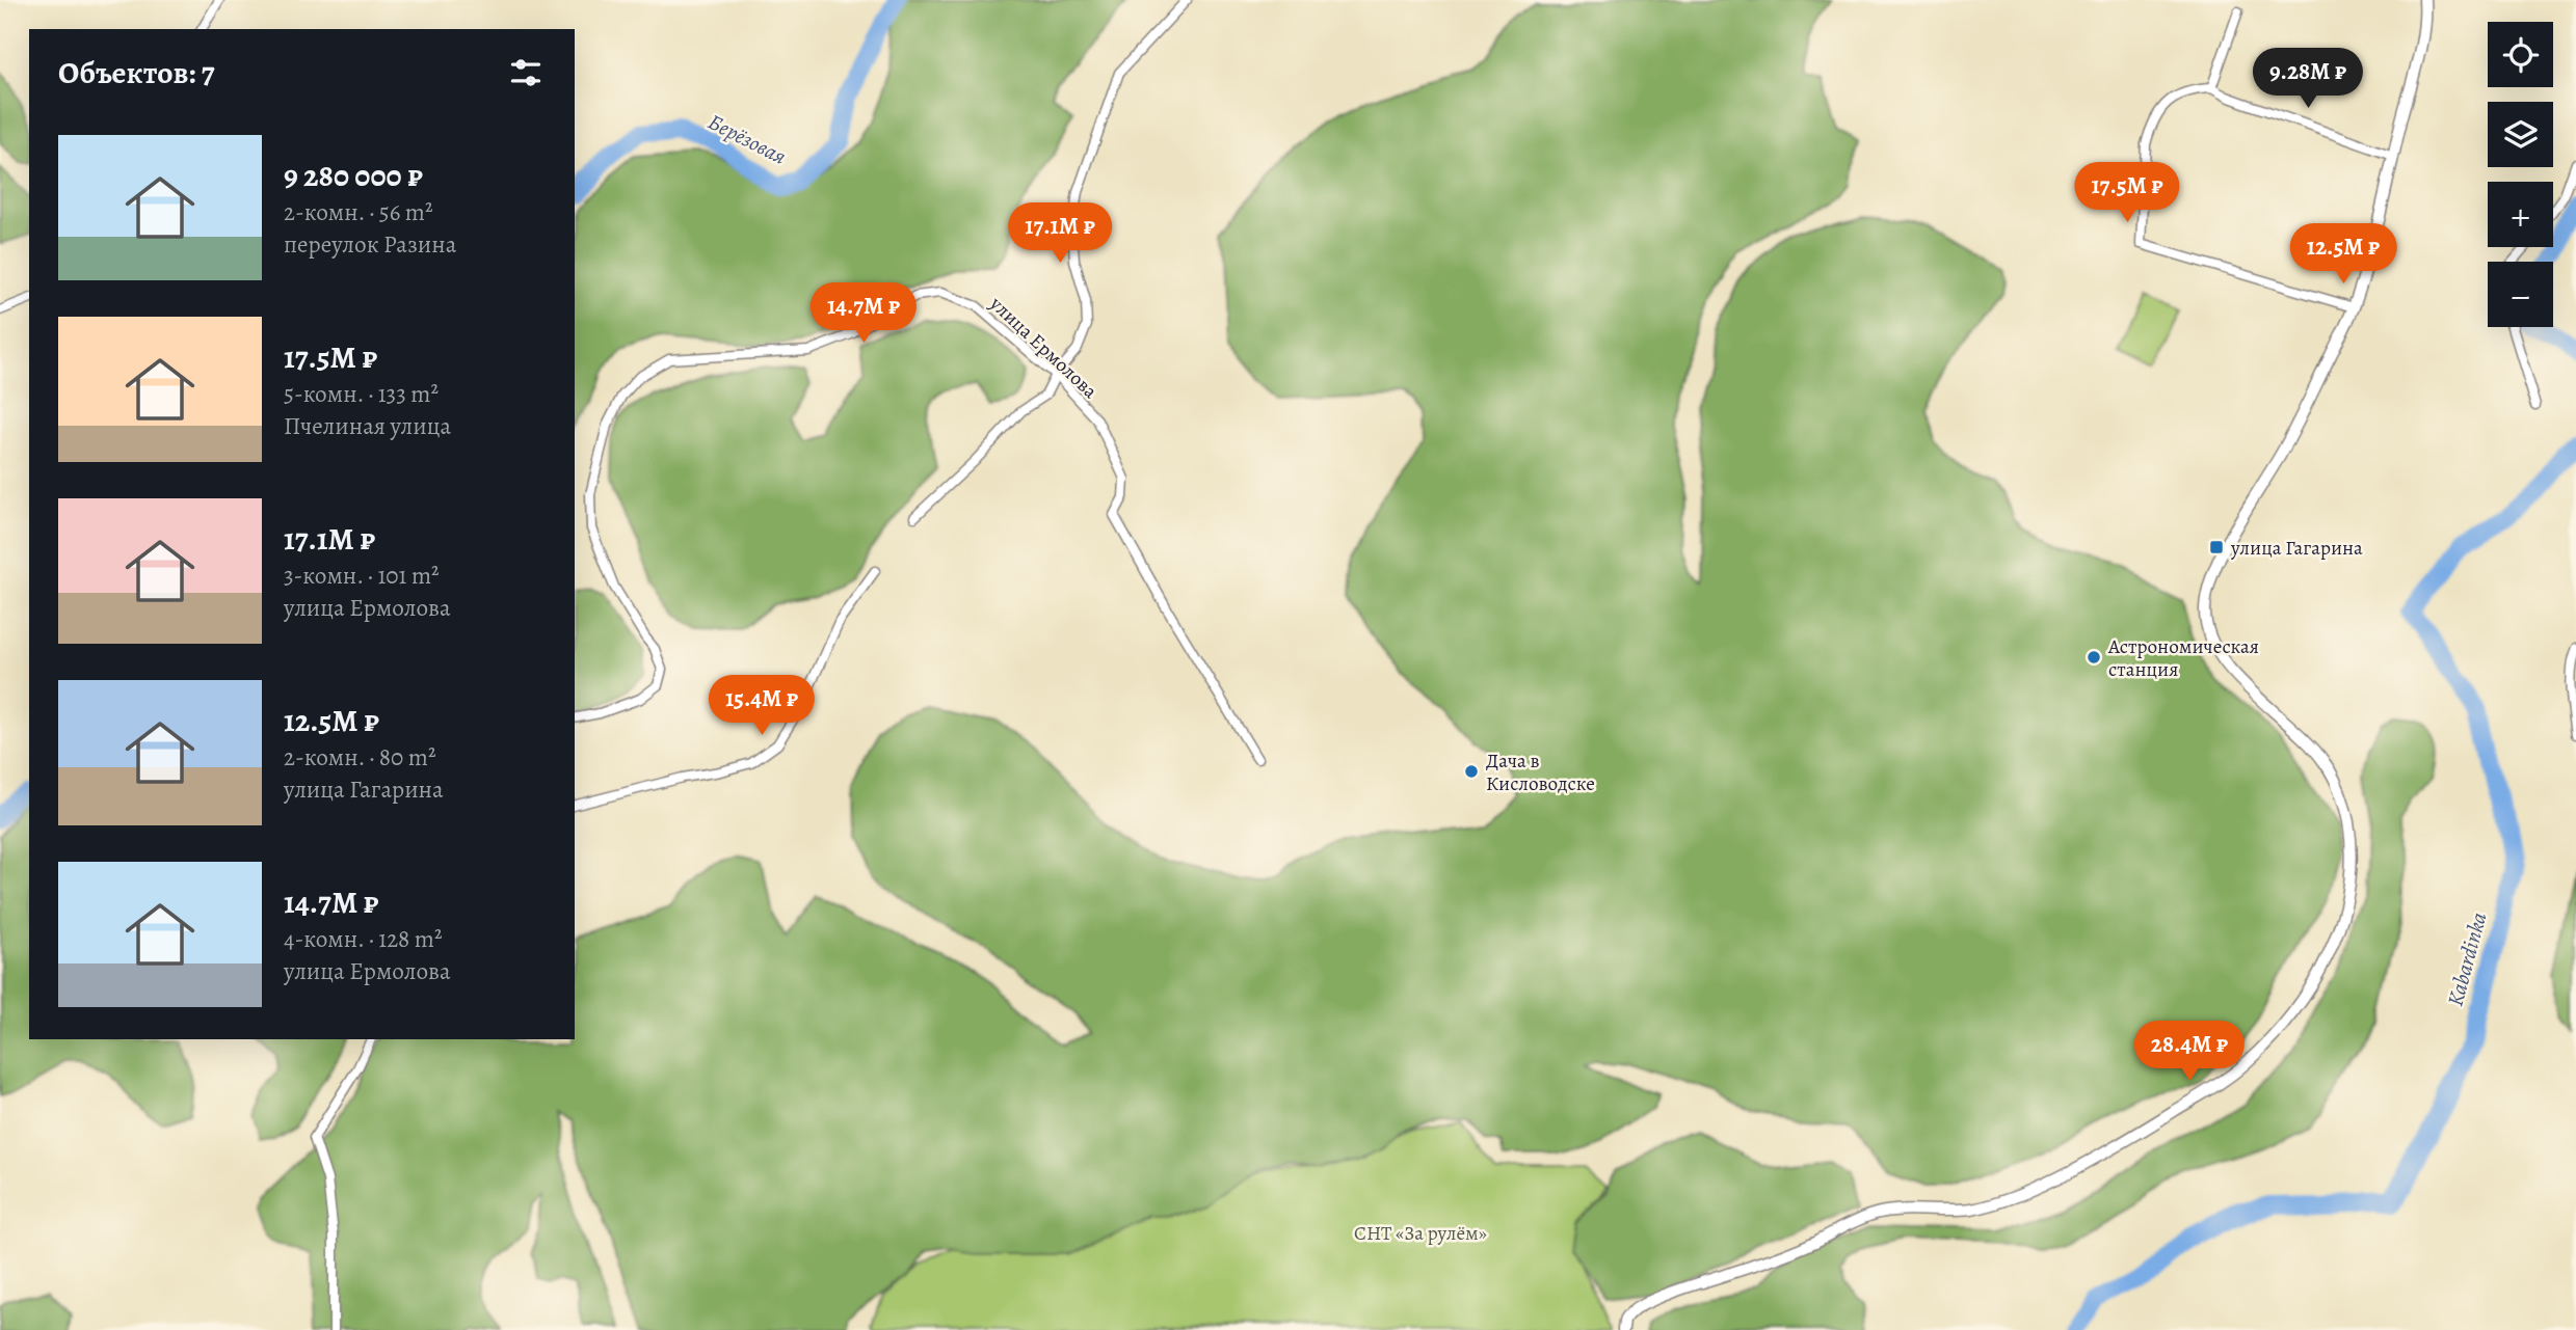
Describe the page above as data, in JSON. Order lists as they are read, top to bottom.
{
  "streets": {
    "street": ["улица Ермолова"]
  },
  "water": ["Берёзовая", "Kabardinka"],
  "parks": ["СНТ «За рулём»"],
  "places": {
    "transit": ["улица Гагарина"],
    "other": ["Астрономическая станция", "Дача в Кисловодске"]
  },
  "page": {
    "map_buttons": ["+", "−"],
    "heading": "Объектов: 7",
    "price": [
      "9.28M ₽",
      "17.5M ₽",
      "17.1M ₽",
      "12.5M ₽",
      "14.7M ₽",
      "15.4M ₽",
      "28.4M ₽"
    ],
    "list": [
      {
        "name": "9 280 000 ₽",
        "note": "2-комн. · 56 m² · переулок Разина"
      },
      {
        "name": "17.5M ₽",
        "note": "5-комн. · 133 m² · Пчелиная улица"
      },
      {
        "name": "17.1M ₽",
        "note": "3-комн. · 101 m² · улица Ермолова"
      },
      {
        "name": "12.5M ₽",
        "note": "2-комн. · 80 m² · улица Гагарина"
      },
      {
        "name": "14.7M ₽",
        "note": "4-комн. · 128 m² · улица Ермолова"
      }
    ]
  }
}
